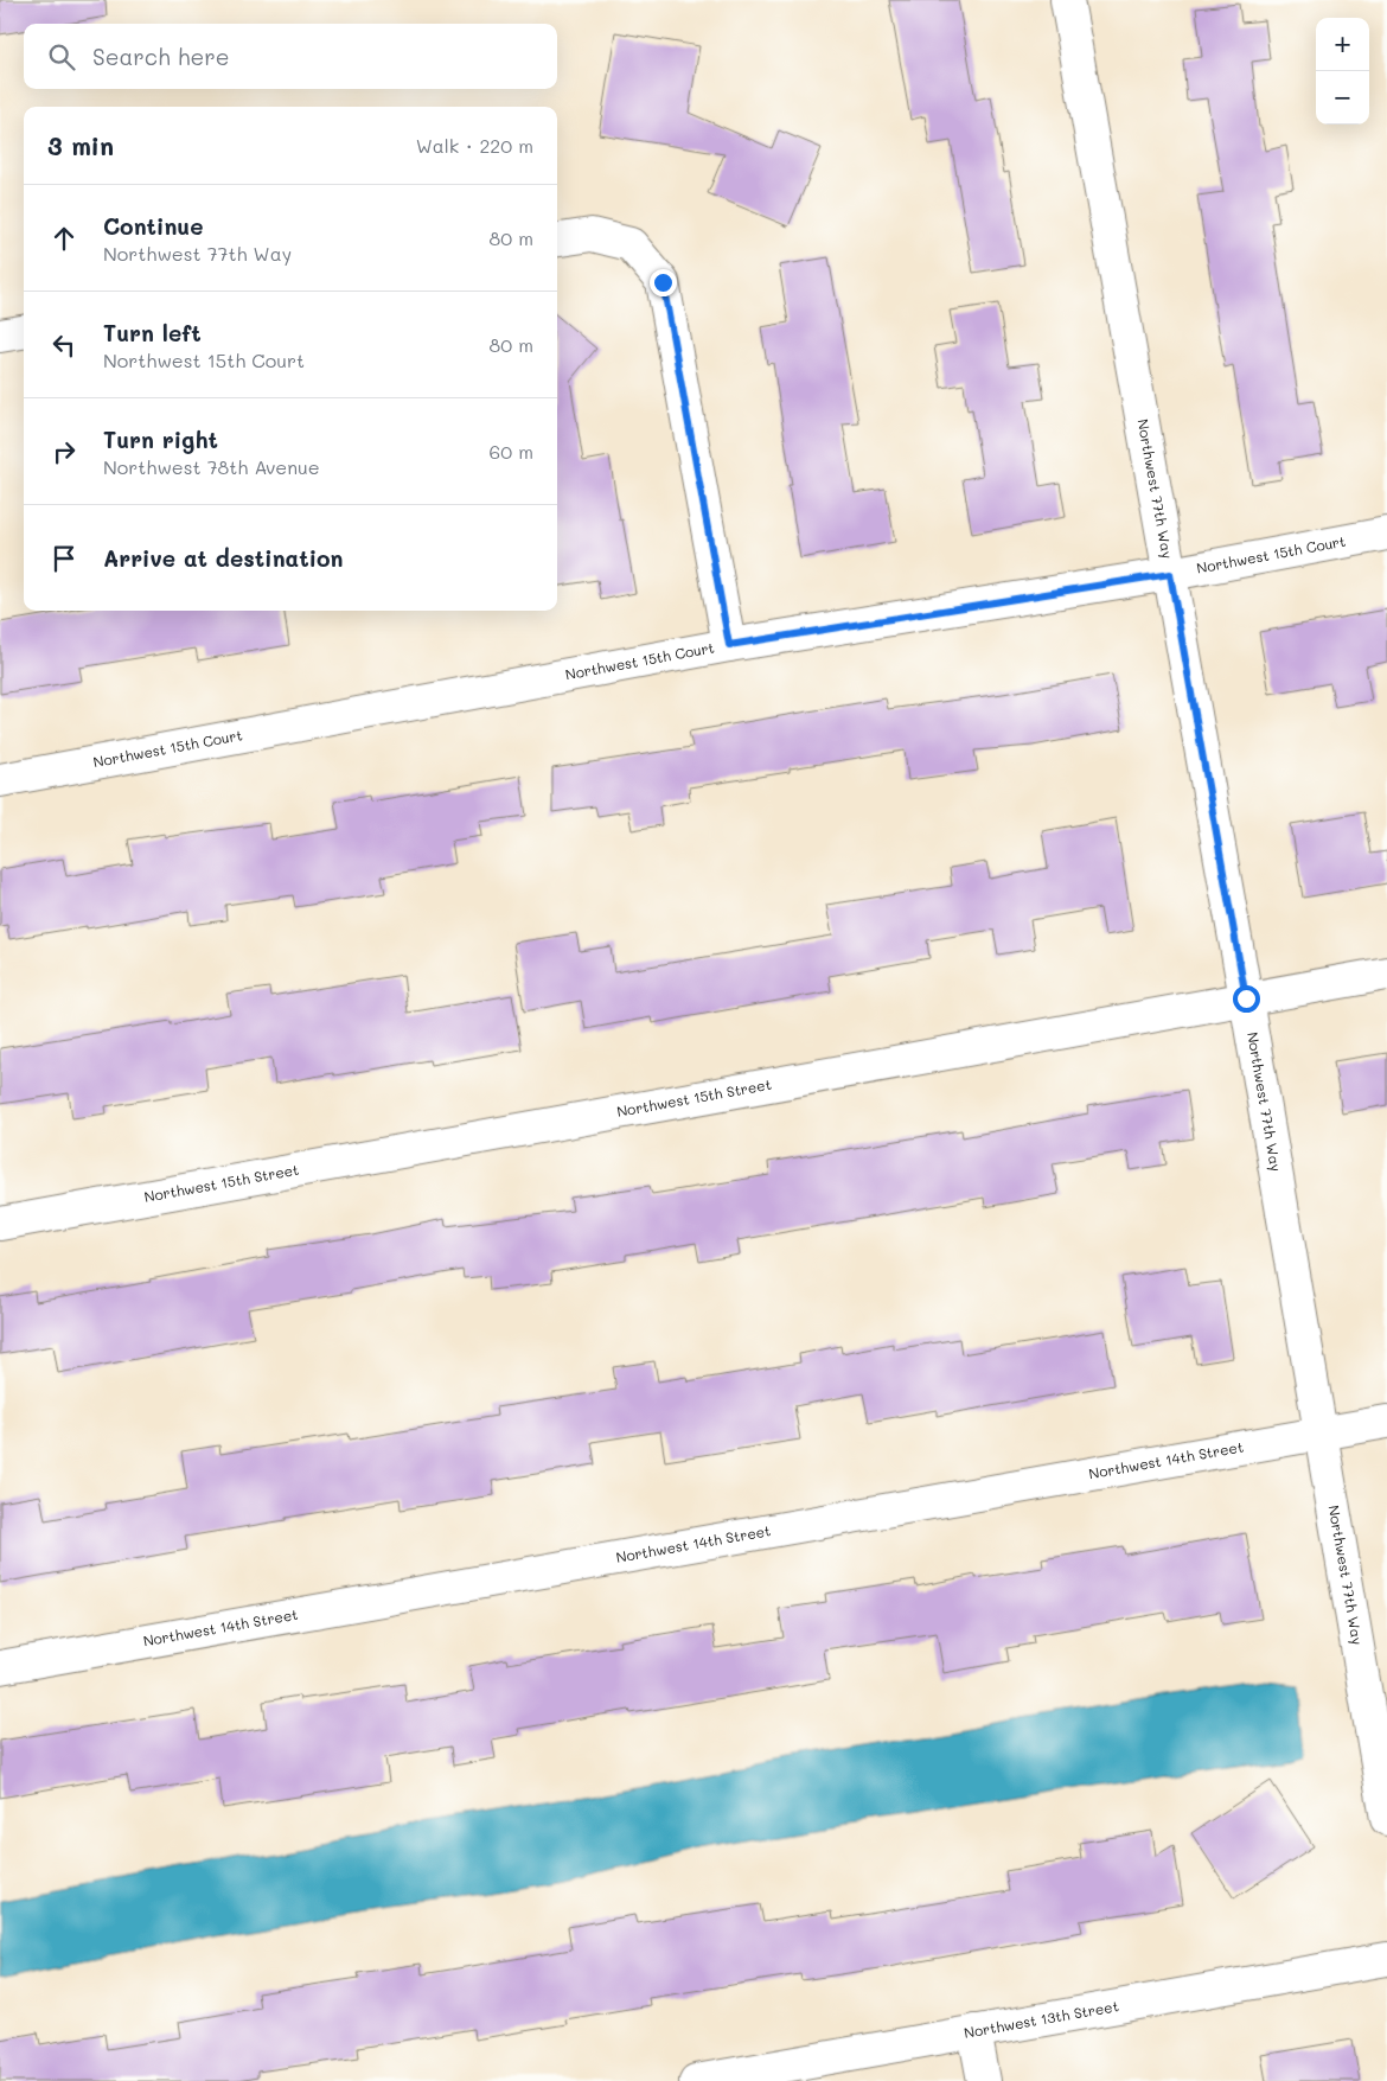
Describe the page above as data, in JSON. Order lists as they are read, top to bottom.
{
  "streets": {
    "street": [
      "Northwest 77th Way",
      "Northwest 15th Court",
      "Northwest 15th Street",
      "Northwest 14th Street",
      "Northwest 13th Street"
    ]
  },
  "crossings": [
    ["Northwest 77th Way", "Northwest 15th Court"],
    ["Northwest 77th Way", "Northwest 15th Street"],
    ["Northwest 77th Way", "Northwest 14th Street"]
  ],
  "page": {
    "map_buttons": ["+", "−"],
    "search": "Search here",
    "heading": ["3 min", "Walk · 220 m"],
    "list": [
      ["Continue", "Northwest 77th Way", "80 m"],
      ["Turn left", "Northwest 15th Court", "80 m"],
      ["Turn right", "Northwest 78th Avenue", "60 m"],
      "Arrive at destination"
    ]
  }
}
